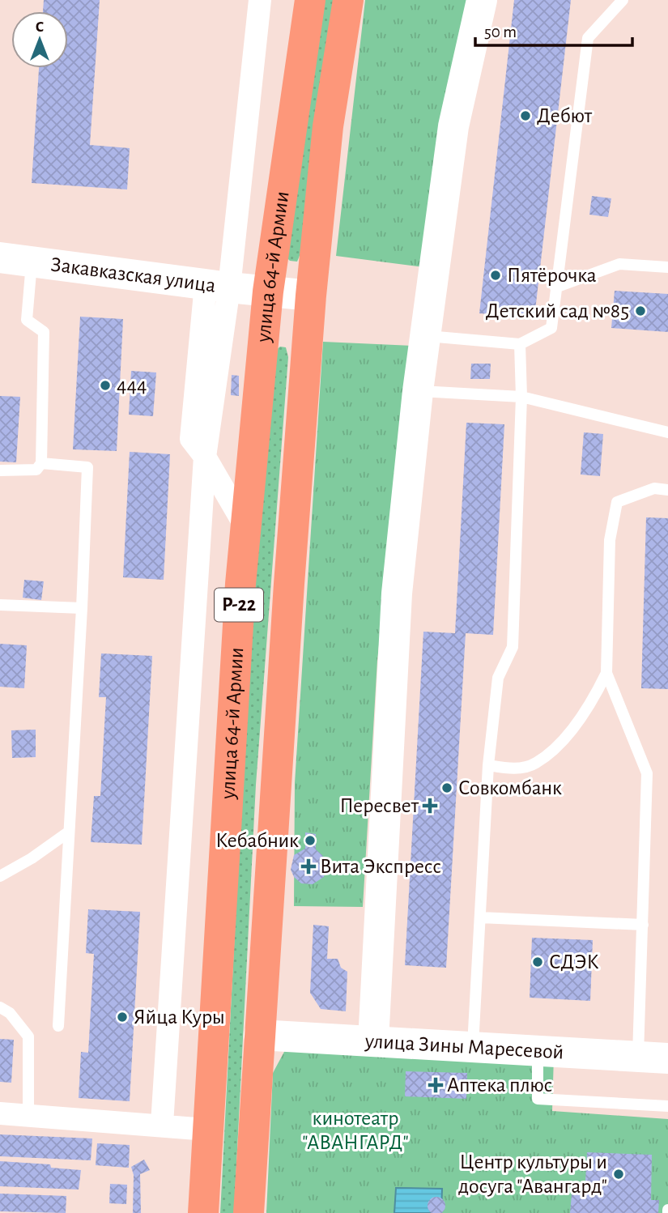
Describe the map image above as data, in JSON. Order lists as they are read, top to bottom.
{
  "streets": {
    "highway": ["улица 64-й Армии", "Р-22"],
    "street": ["Закавказская улица", "улица Зины Маресевой"]
  },
  "crossings": [
    ["улица 64-й Армии", "Закавказская улица"],
    ["улица 64-й Армии", "улица Зины Маресевой"]
  ],
  "parks": ["кинотеатр \"АВАНГАРД\""],
  "places": {
    "other": [
      "Дебют",
      "Пятёрочка",
      "Детский сад №85",
      "444",
      "Совкомбанк",
      "Кебабник",
      "СДЭК",
      "Яйца Куры",
      "Центр культуры и досуга \"Авангард\""
    ],
    "health": ["Пересвет", "Вита Экспресс", "Аптека плюс"]
  },
  "scale_bar": "50 m",
  "north": "top"
}
